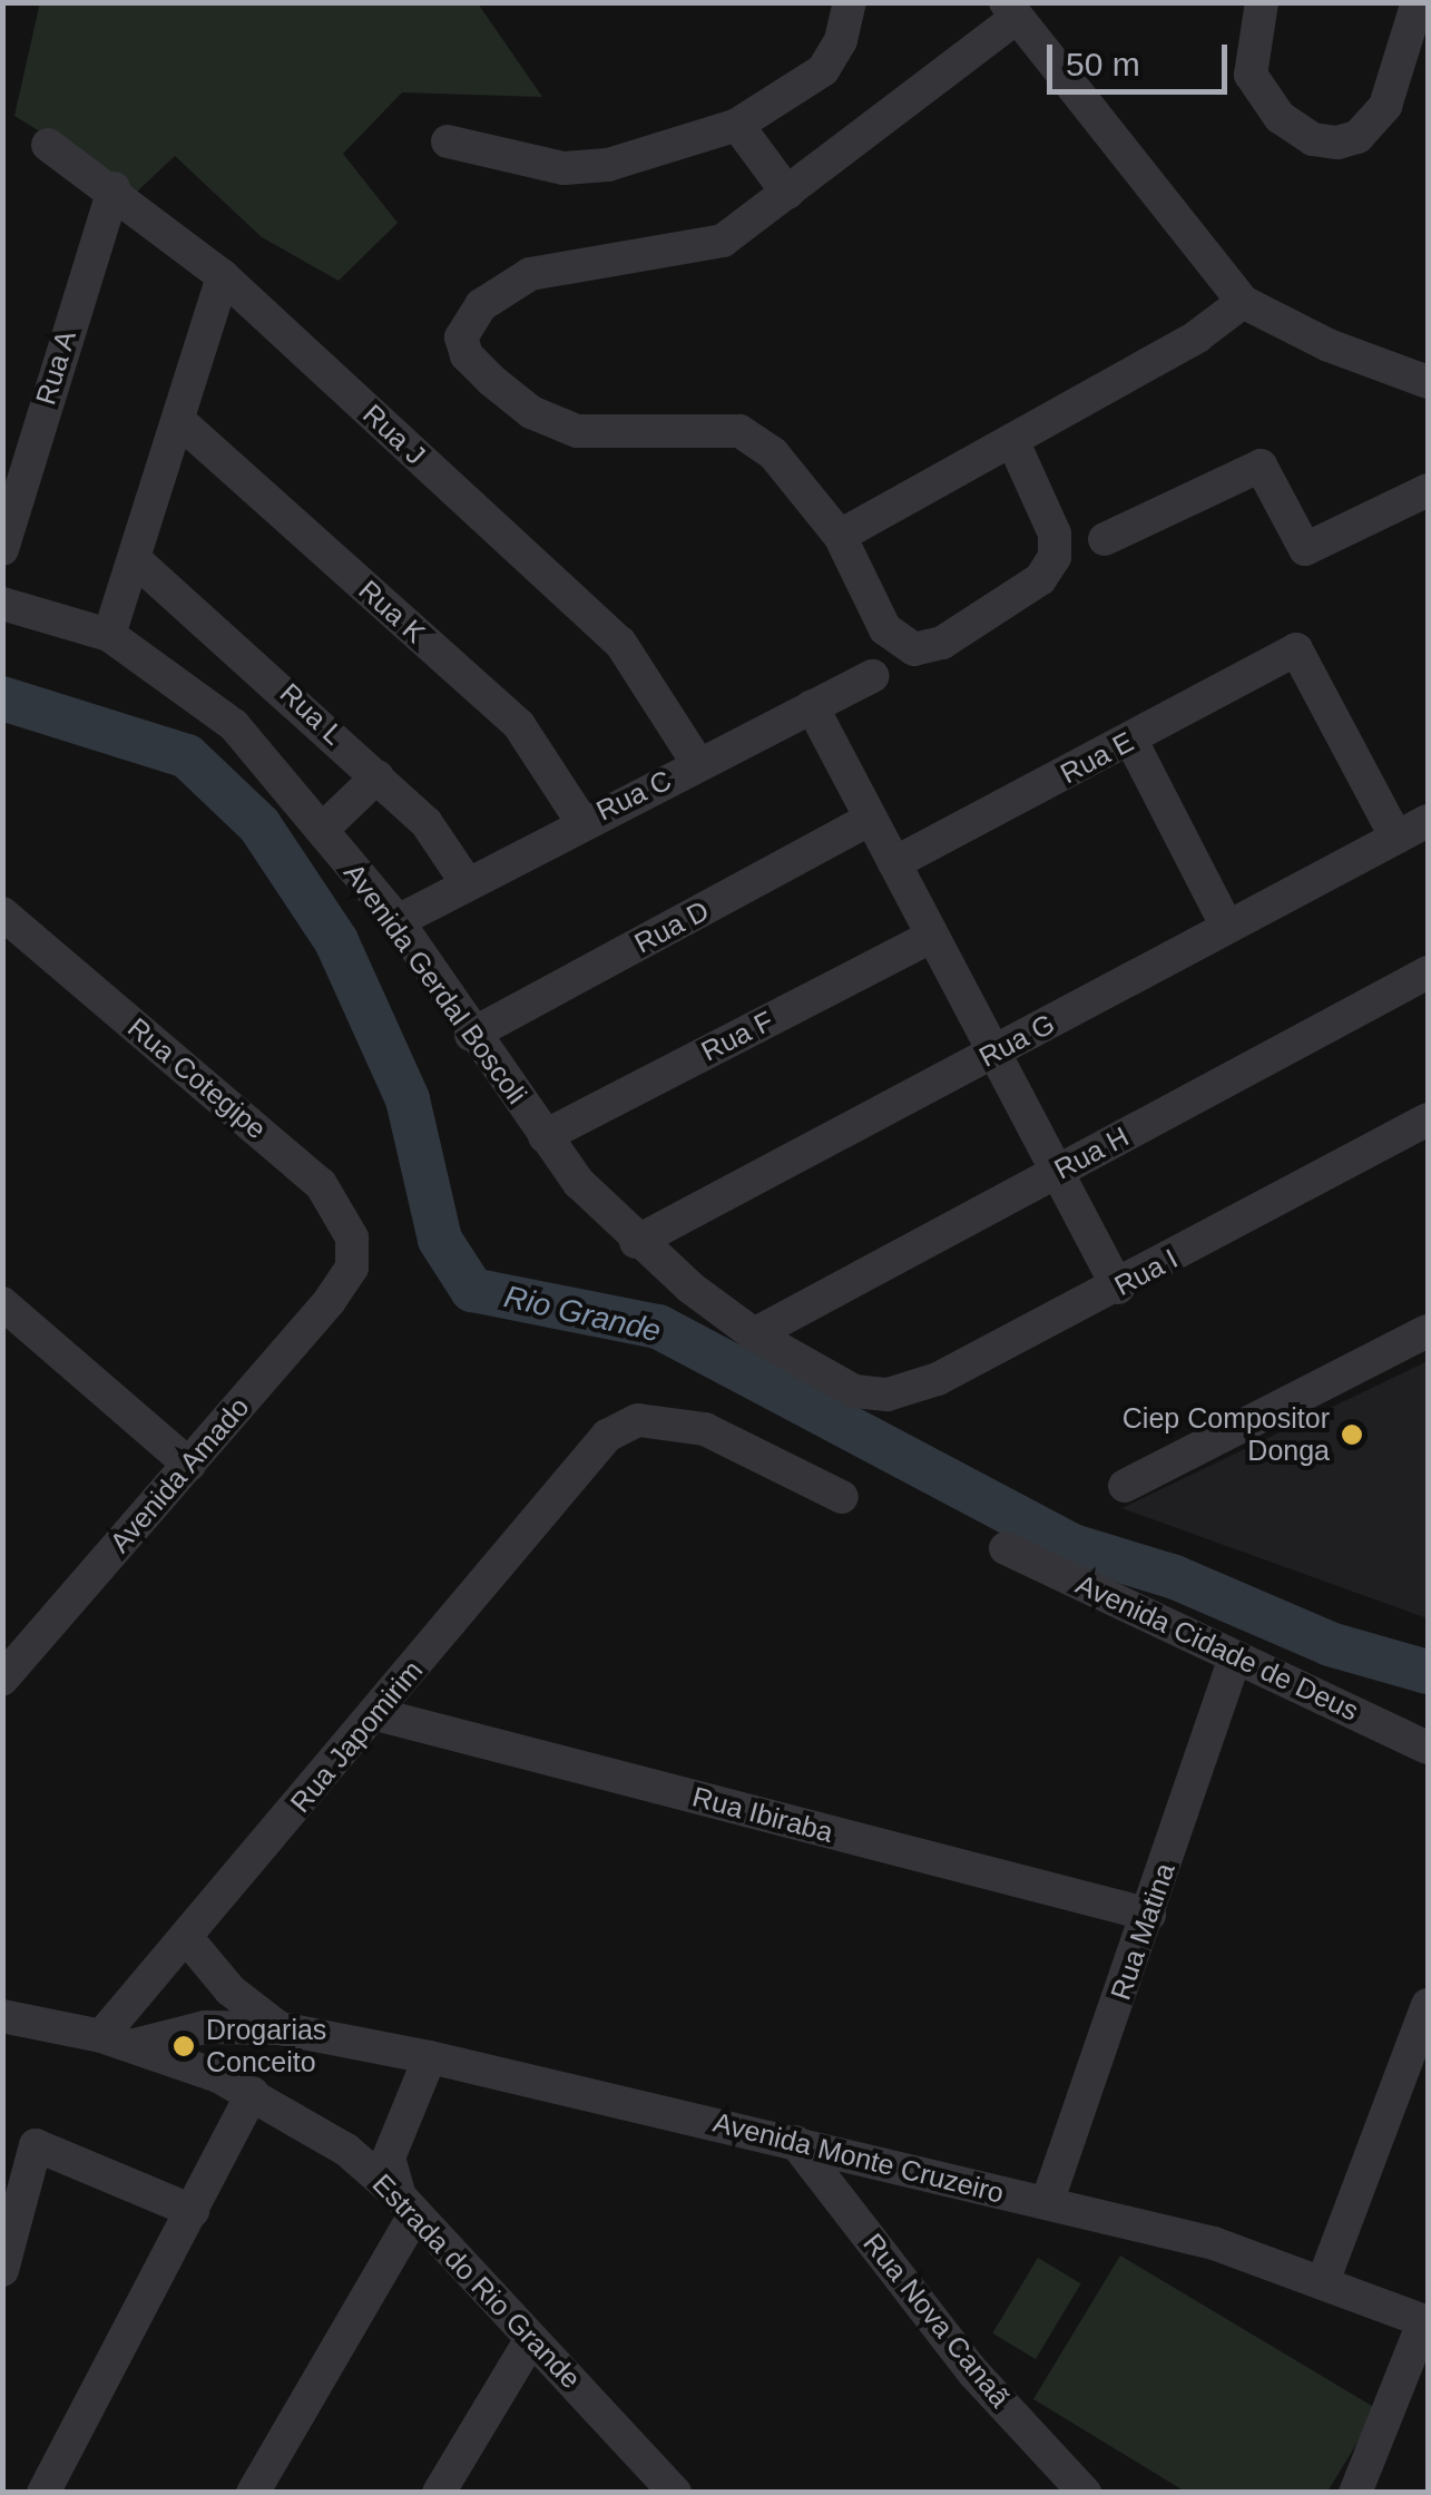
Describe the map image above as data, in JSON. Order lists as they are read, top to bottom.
{
  "streets": {
    "street": [
      "Rua A",
      "Rua J",
      "Rua K",
      "Rua L",
      "Rua E",
      "Rua C",
      "Rua D",
      "Avenida Gerdal Boscoli",
      "Rua F",
      "Rua G",
      "Rua Cotegipe",
      "Rua H",
      "Rua I",
      "Avenida Amado",
      "Avenida Cidade de Deus",
      "Rua Japomirim",
      "Rua Ibiraba",
      "Rua Matina",
      "Avenida Monte Cruzeiro",
      "Estrada do Rio Grande",
      "Rua Nova Canaã"
    ]
  },
  "crossings": [
    ["Rua A", "Rua J"],
    ["Rua J", "Rua C"],
    ["Rua K", "Rua C"],
    ["Rua L", "Rua C"],
    ["Rua E", "Rua G"],
    ["Rua C", "Avenida Gerdal Boscoli"],
    ["Rua D", "Avenida Gerdal Boscoli"],
    ["Avenida Gerdal Boscoli", "Rua F"],
    ["Avenida Gerdal Boscoli", "Rua G"],
    ["Avenida Gerdal Boscoli", "Rua H"],
    ["Avenida Gerdal Boscoli", "Rua I"],
    ["Rua Cotegipe", "Avenida Amado"],
    ["Avenida Cidade de Deus", "Rua Matina"],
    ["Rua Japomirim", "Rua Ibiraba"],
    ["Rua Japomirim", "Avenida Monte Cruzeiro"],
    ["Rua Japomirim", "Estrada do Rio Grande"],
    ["Rua Ibiraba", "Rua Matina"],
    ["Rua Matina", "Avenida Monte Cruzeiro"],
    ["Avenida Monte Cruzeiro", "Estrada do Rio Grande"],
    ["Avenida Monte Cruzeiro", "Rua Nova Canaã"]
  ],
  "water": ["Rio Grande"],
  "places": ["Ciep Compositor Donga", "Drogarias Conceito"],
  "scale_bar": "50 m"
}
